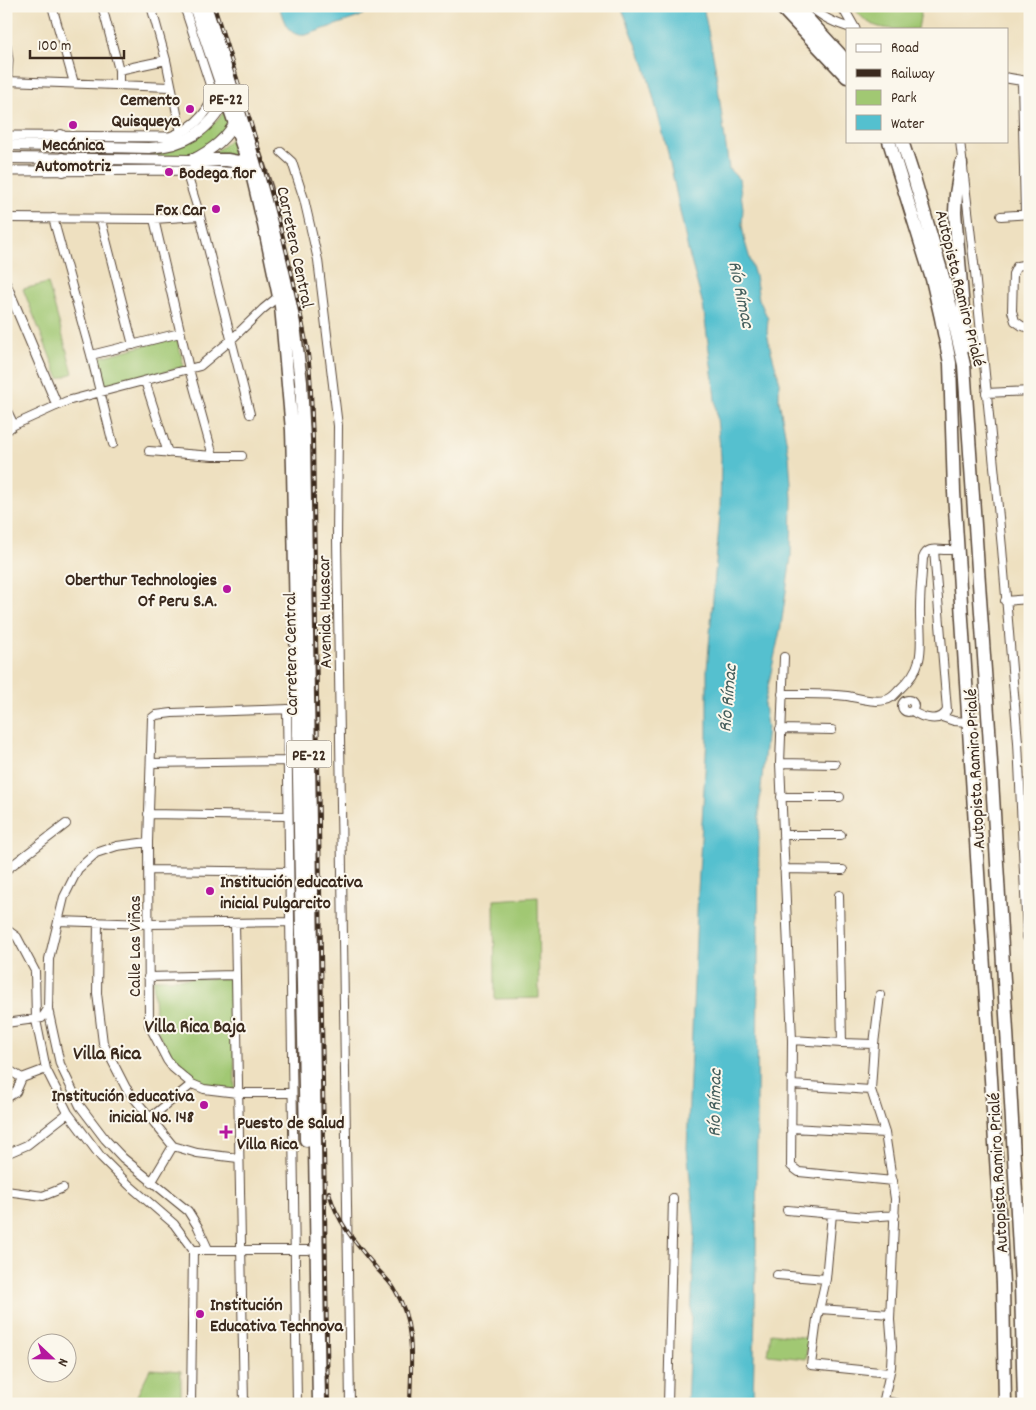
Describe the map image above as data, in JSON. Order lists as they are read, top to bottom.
{
  "streets": {
    "highway": ["PE-22", "Carretera Central", "Autopista Ramiro Prialé"],
    "street": ["Avenida Huascar", "Calle Las Viñas"]
  },
  "crossings": [
    ["Carretera Central", "Calle Las Viñas"]
  ],
  "districts": ["Villa Rica Baja", "Villa Rica"],
  "water": ["Río Rímac"],
  "places": {
    "other": [
      "Cemento Quisqueya",
      "Mecánica Automotriz",
      "Bodega flor",
      "Fox Car",
      "Oberthur Technologies Of Peru S.A.",
      "Institución educativa inicial Pulgarcito",
      "Institución educativa inicial No. 148",
      "Institución Educativa Technova"
    ],
    "health": ["Puesto de Salud Villa Rica"]
  },
  "legend": [
    "Road",
    "Railway",
    "Park",
    "Water"
  ],
  "scale_bar": "100 m",
  "north": "right"
}
